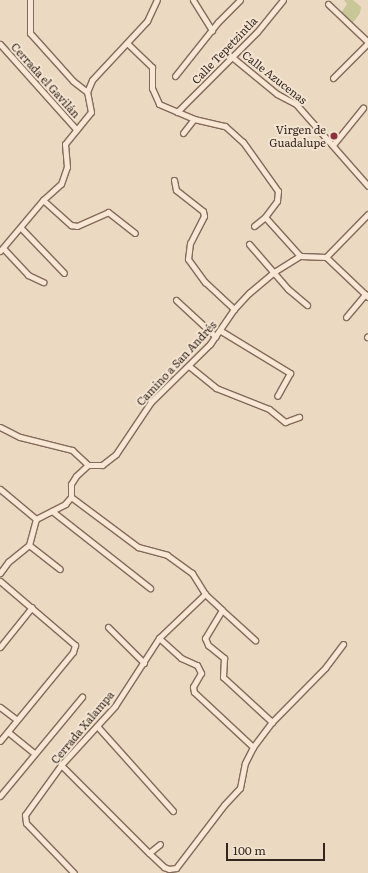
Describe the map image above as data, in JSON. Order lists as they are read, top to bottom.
{
  "streets": {
    "street": [
      "Calle Tepetzintla",
      "Calle Azucenas",
      "Cerrada el Gavilán",
      "Camino a San Andrés",
      "Cerrada Xalampa"
    ]
  },
  "crossings": [
    ["Calle Tepetzintla", "Calle Azucenas"]
  ],
  "places": ["Virgen de Guadalupe"],
  "scale_bar": "100 m"
}
